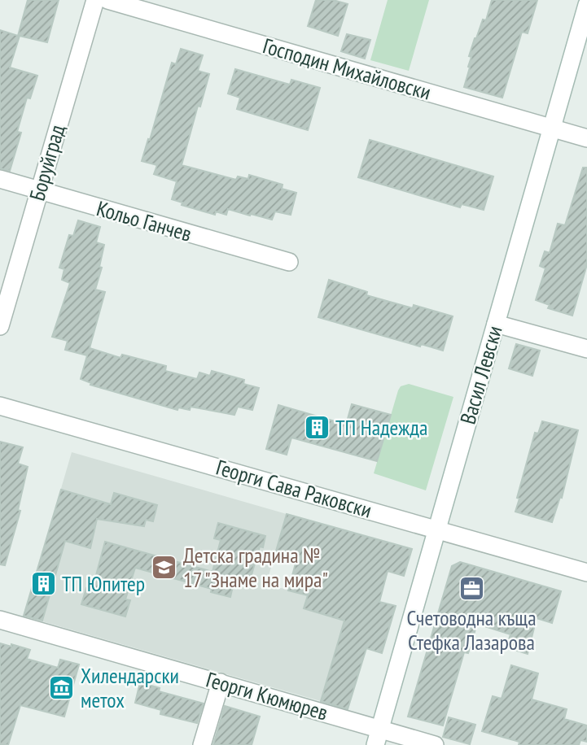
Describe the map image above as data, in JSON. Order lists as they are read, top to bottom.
{
  "streets": {
    "street": [
      "Господин Михайловски",
      "Боруйград",
      "Кольо Ганчев",
      "Васил Левски",
      "Георги Сава Раковски",
      "Георги Кюмюрев"
    ]
  },
  "crossings": [
    ["Господин Михайловски", "Васил Левски"],
    ["Боруйград", "Кольо Ганчев"],
    ["Васил Левски", "Георги Сава Раковски"],
    ["Васил Левски", "Георги Кюмюрев"]
  ],
  "places": {
    "building": ["ТП Надежда", "ТП Юпитер"],
    "school or university": ["Детска градина № 17 \"Знаме на мира\""],
    "office": ["Счетоводна къща Стефка Лазарова"],
    "museum": ["Хилендарски метох"]
  }
}
